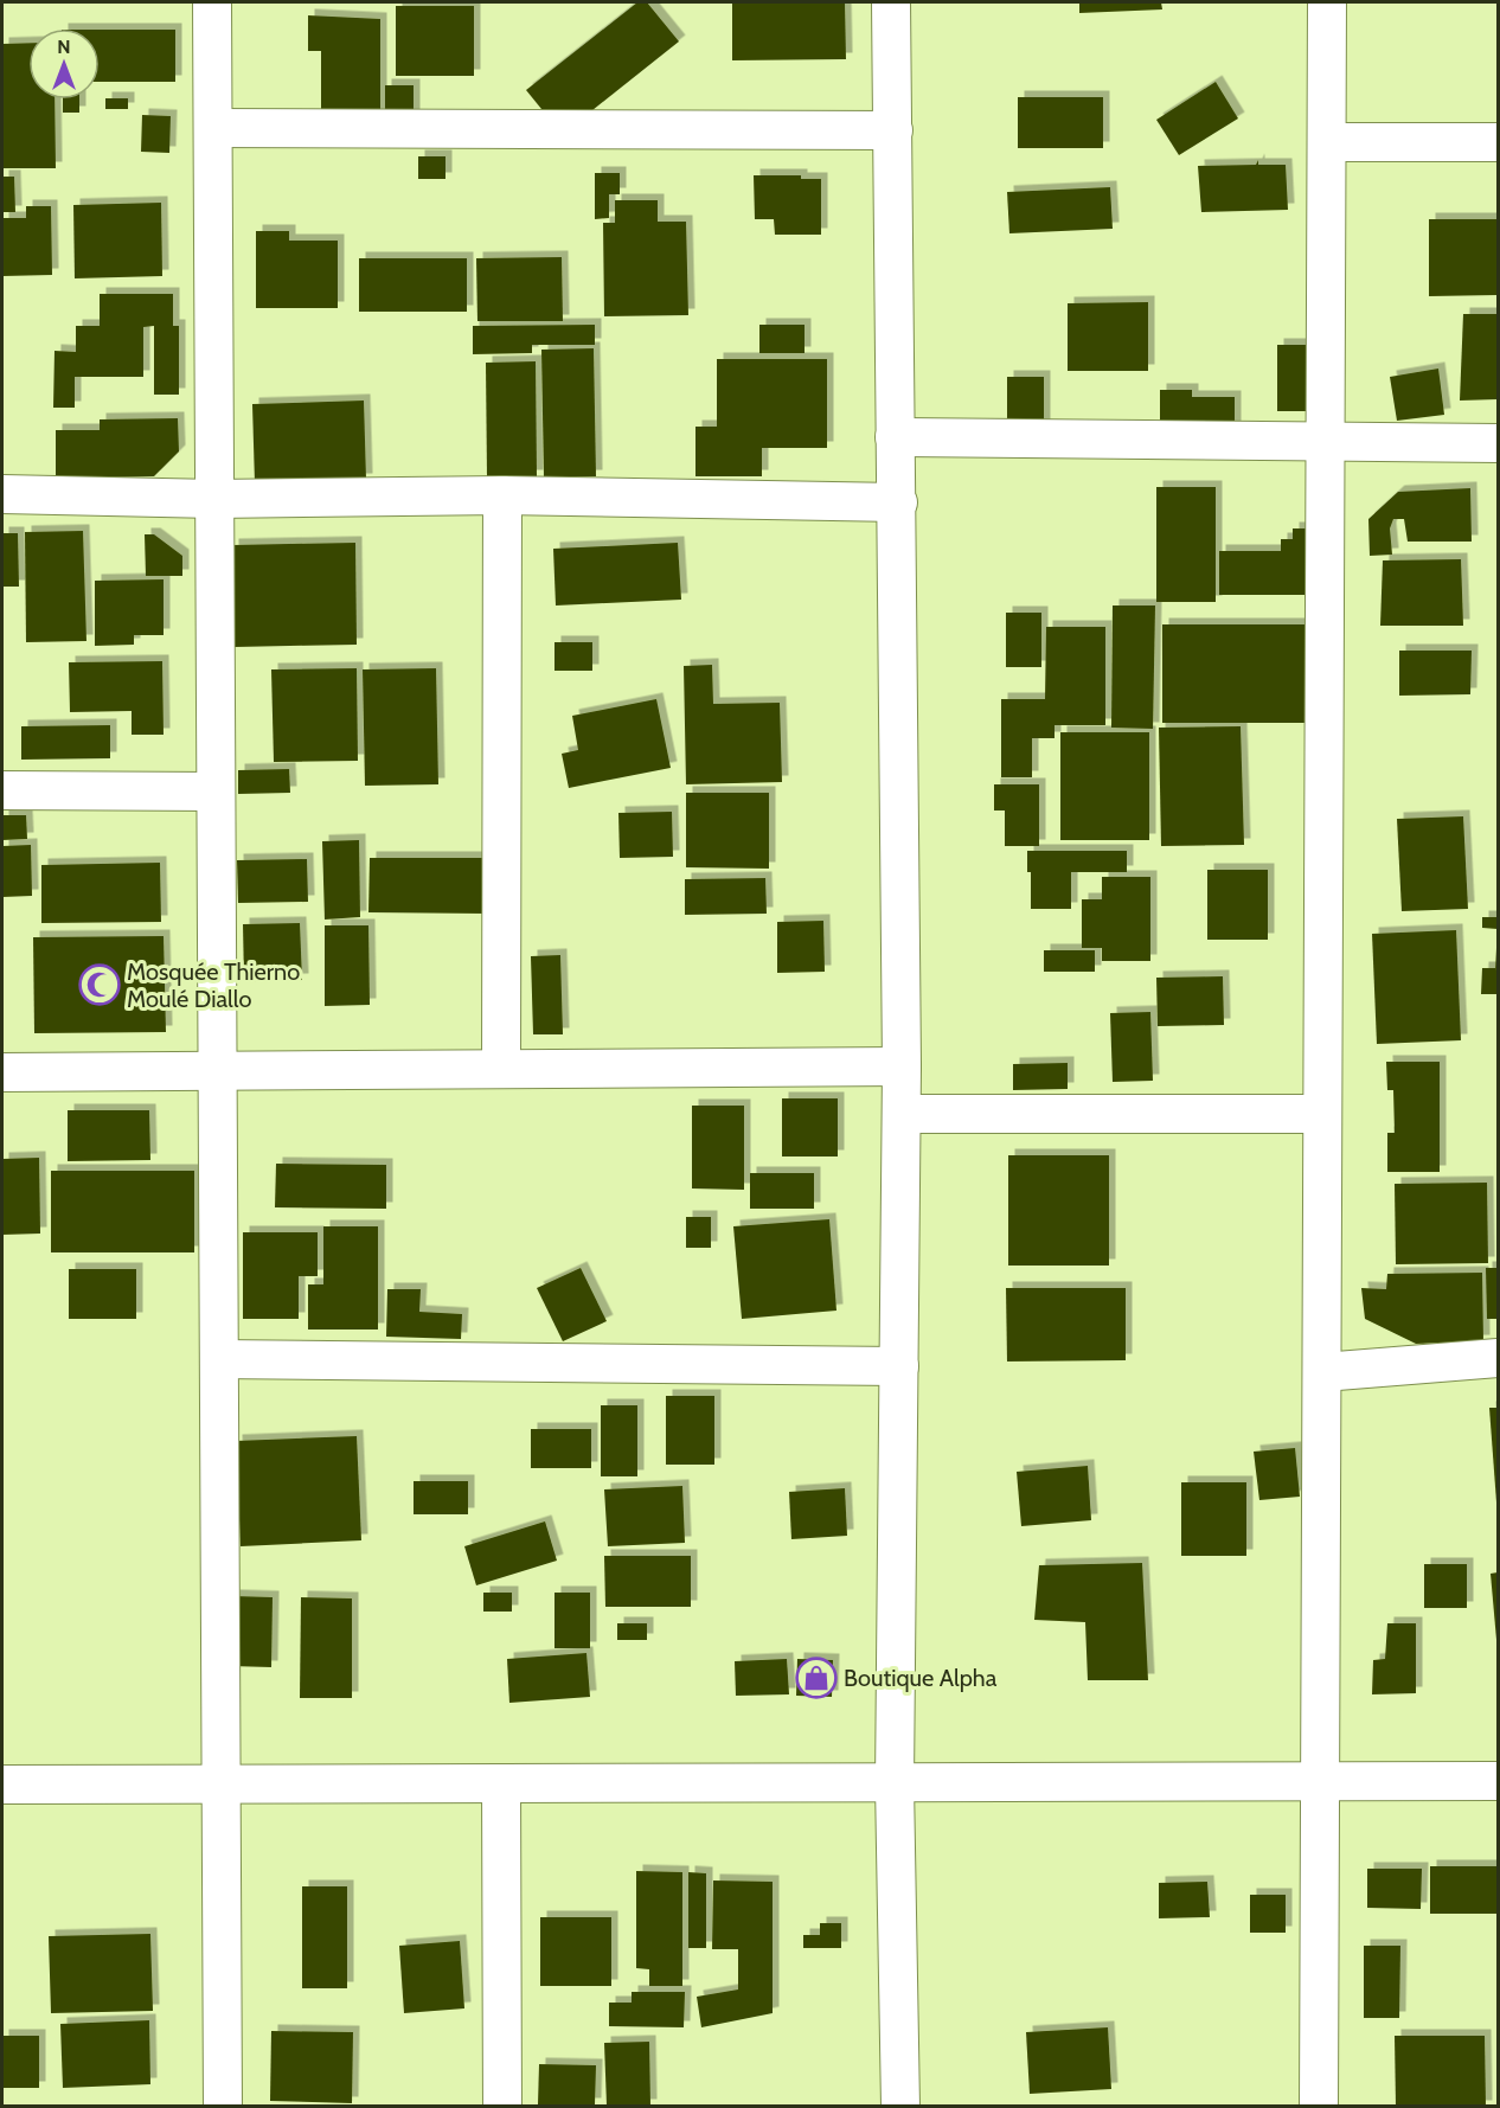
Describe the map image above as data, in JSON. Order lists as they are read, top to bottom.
{
  "places": {
    "mosque": ["Mosquée Thierno Moulé Diallo"],
    "shop": ["Boutique Alpha"]
  },
  "north": "top"
}
